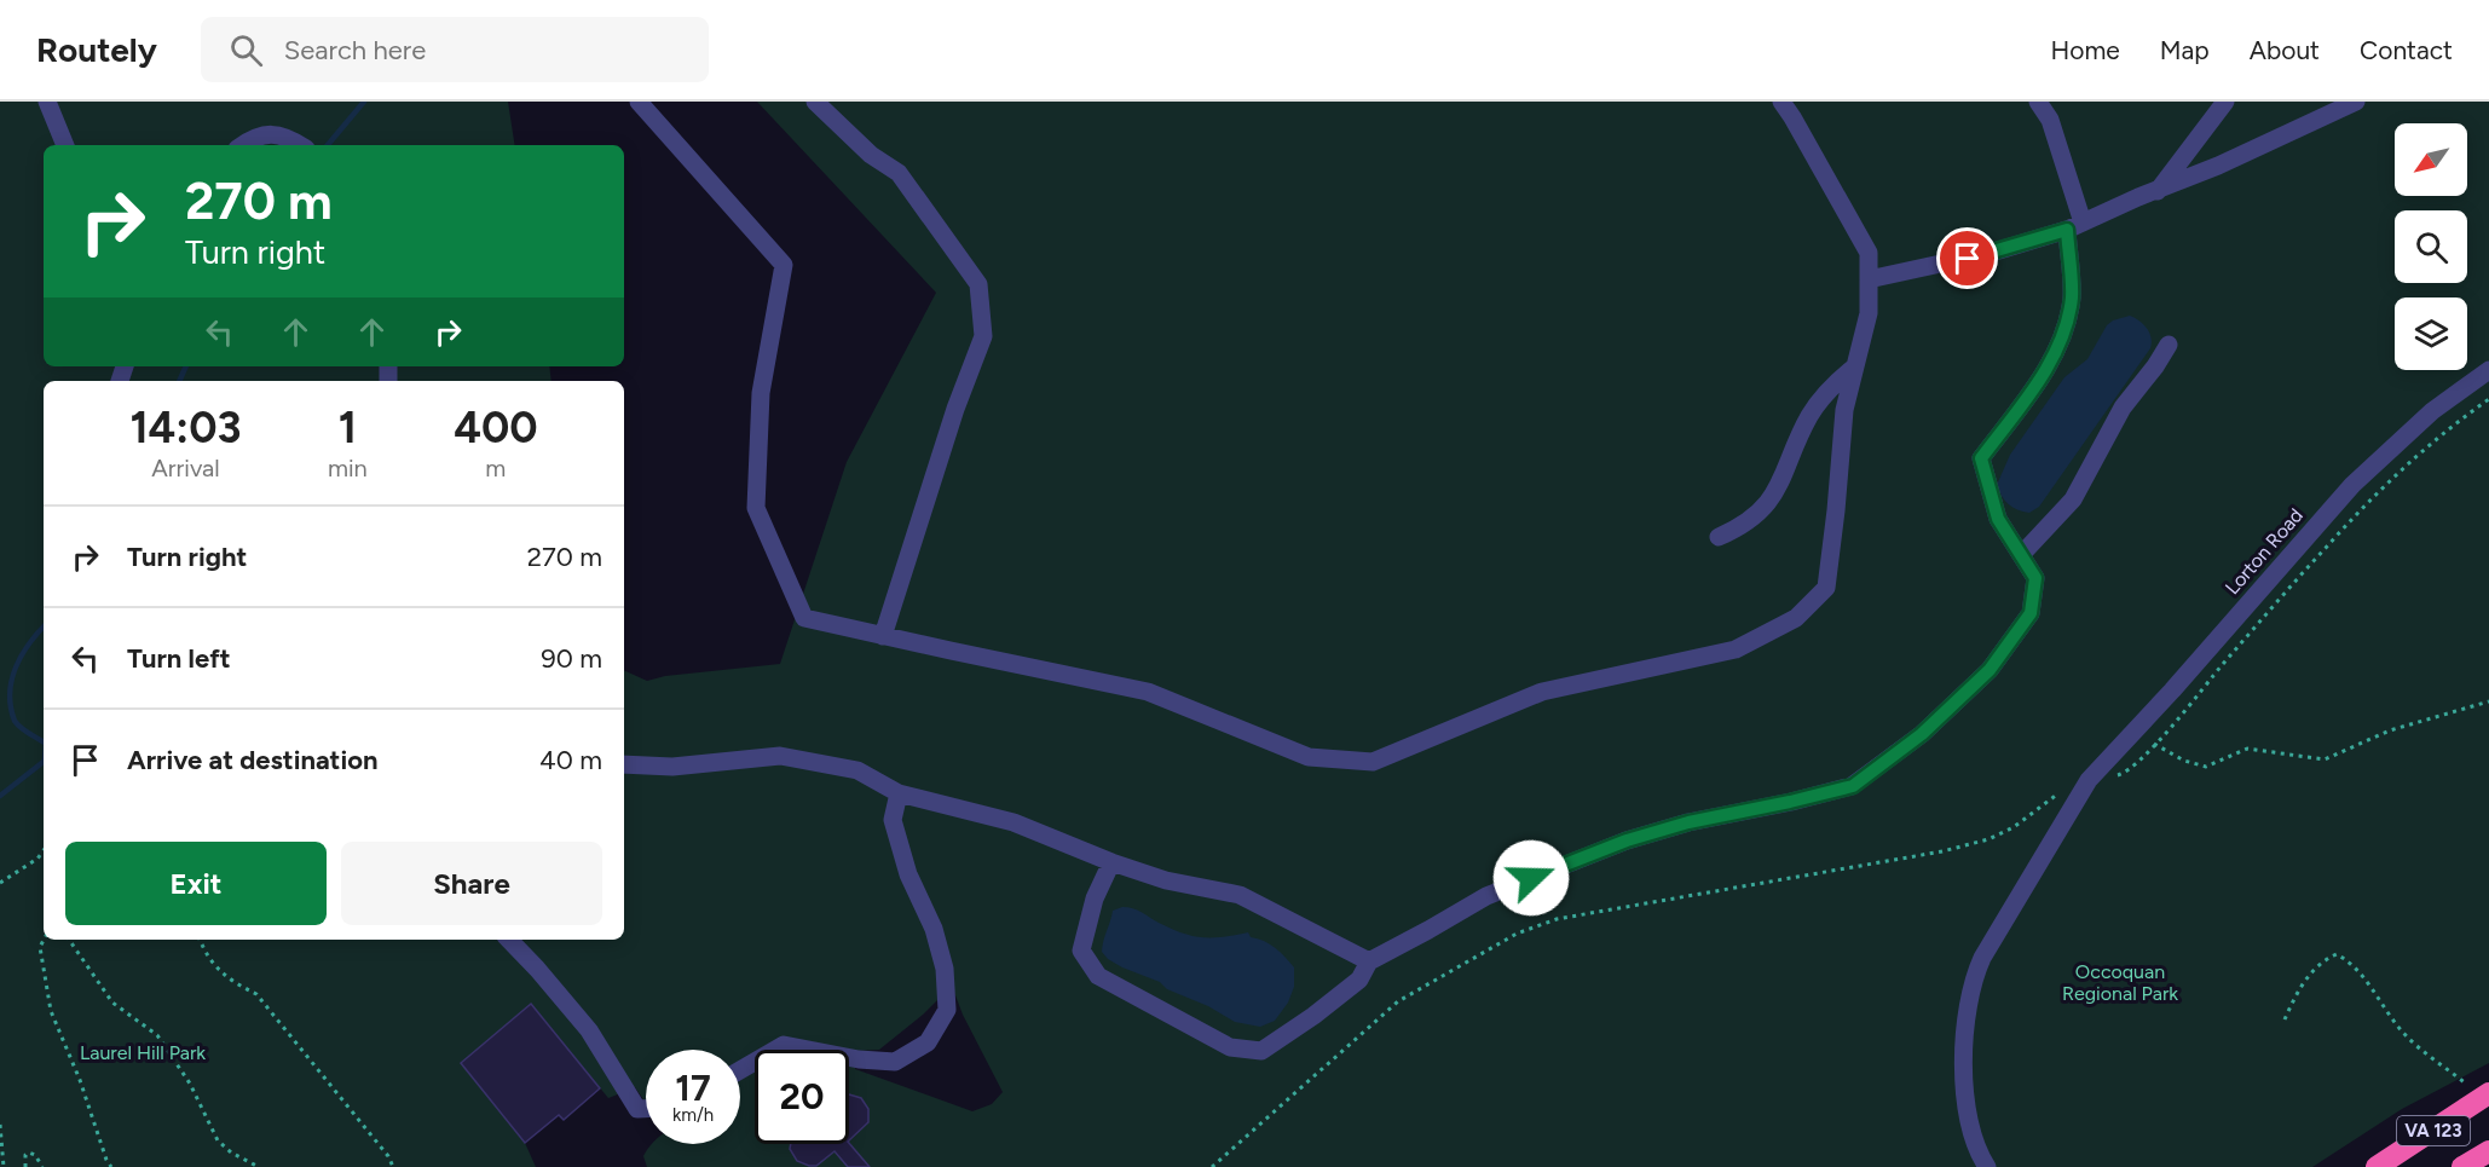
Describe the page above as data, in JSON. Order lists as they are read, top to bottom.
{
  "streets": {
    "highway": ["VA 123"],
    "street": ["Lorton Road"]
  },
  "parks": ["Occoquan Regional Park", "Laurel Hill Park"],
  "north": "bottom left",
  "page": {
    "header": "Routely",
    "search": "Search here",
    "nav": [
      "Home",
      "Map",
      "About",
      "Contact"
    ],
    "turn": ["270 m", "Turn right"],
    "eta": [
      "14:03",
      "Arrival",
      "1",
      "min",
      "400",
      "m"
    ],
    "list": [
      {
        "name": "Turn right",
        "value": "270 m"
      },
      {
        "name": "Turn left",
        "value": "90 m"
      },
      {
        "name": "Arrive at destination",
        "value": "40 m"
      }
    ],
    "buttons": ["Exit", "Share"],
    "speed": "17 km/h",
    "limit": "20"
  }
}
